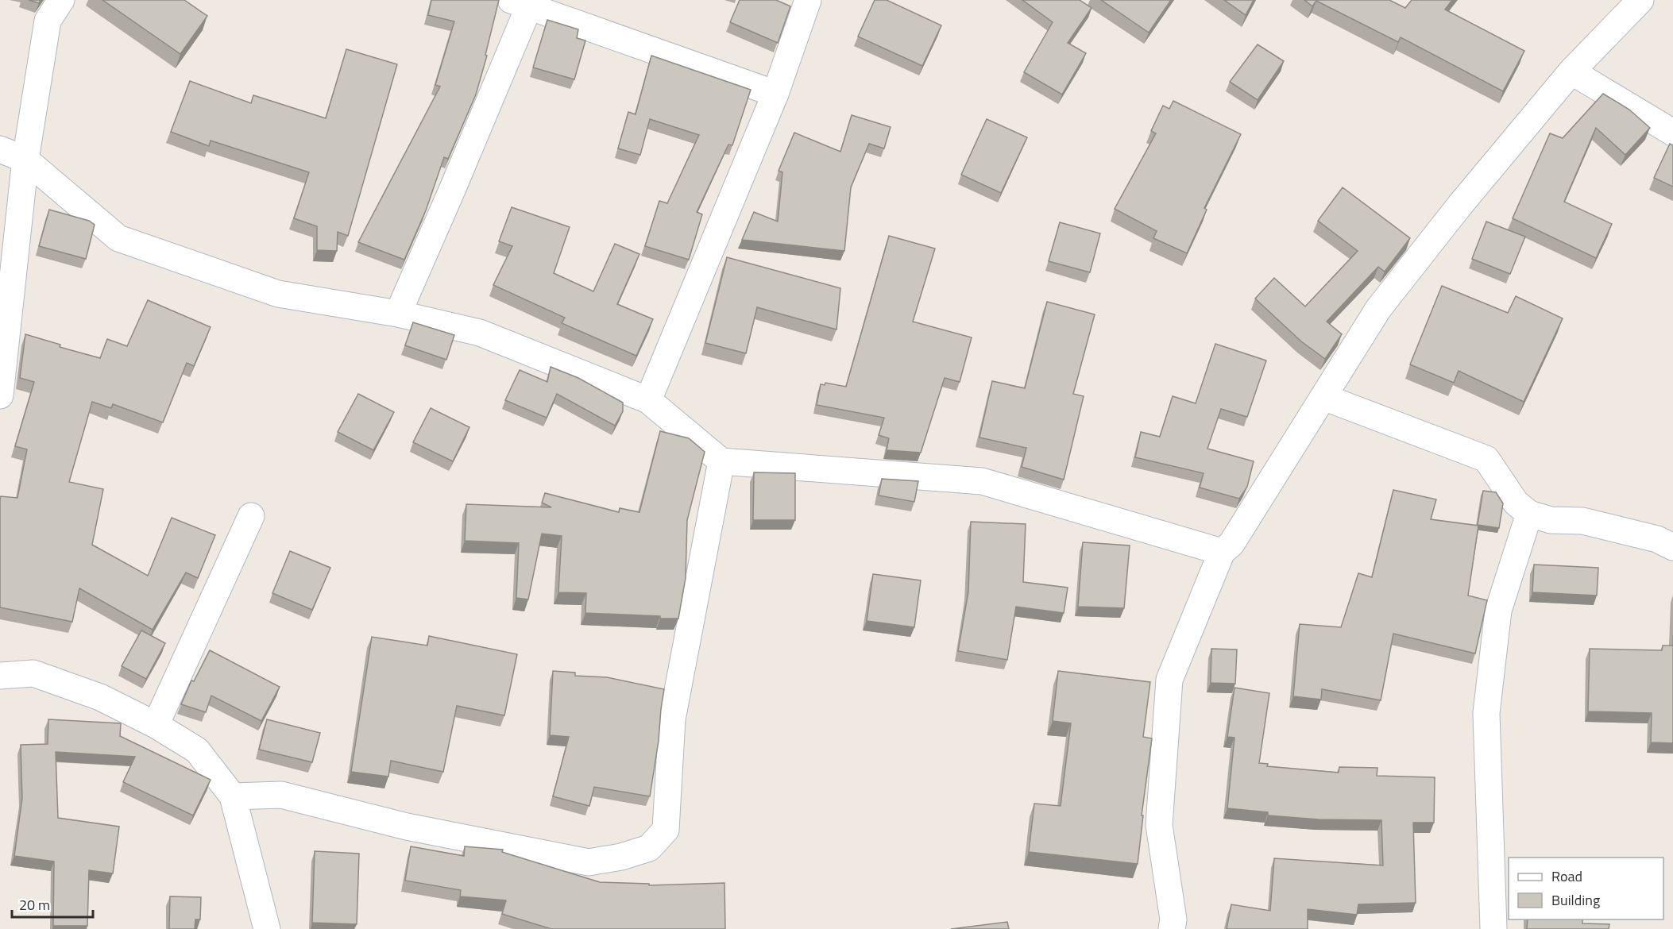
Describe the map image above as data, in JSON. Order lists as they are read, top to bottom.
{
  "legend": ["Road", "Building"],
  "scale_bar": "20 m"
}
